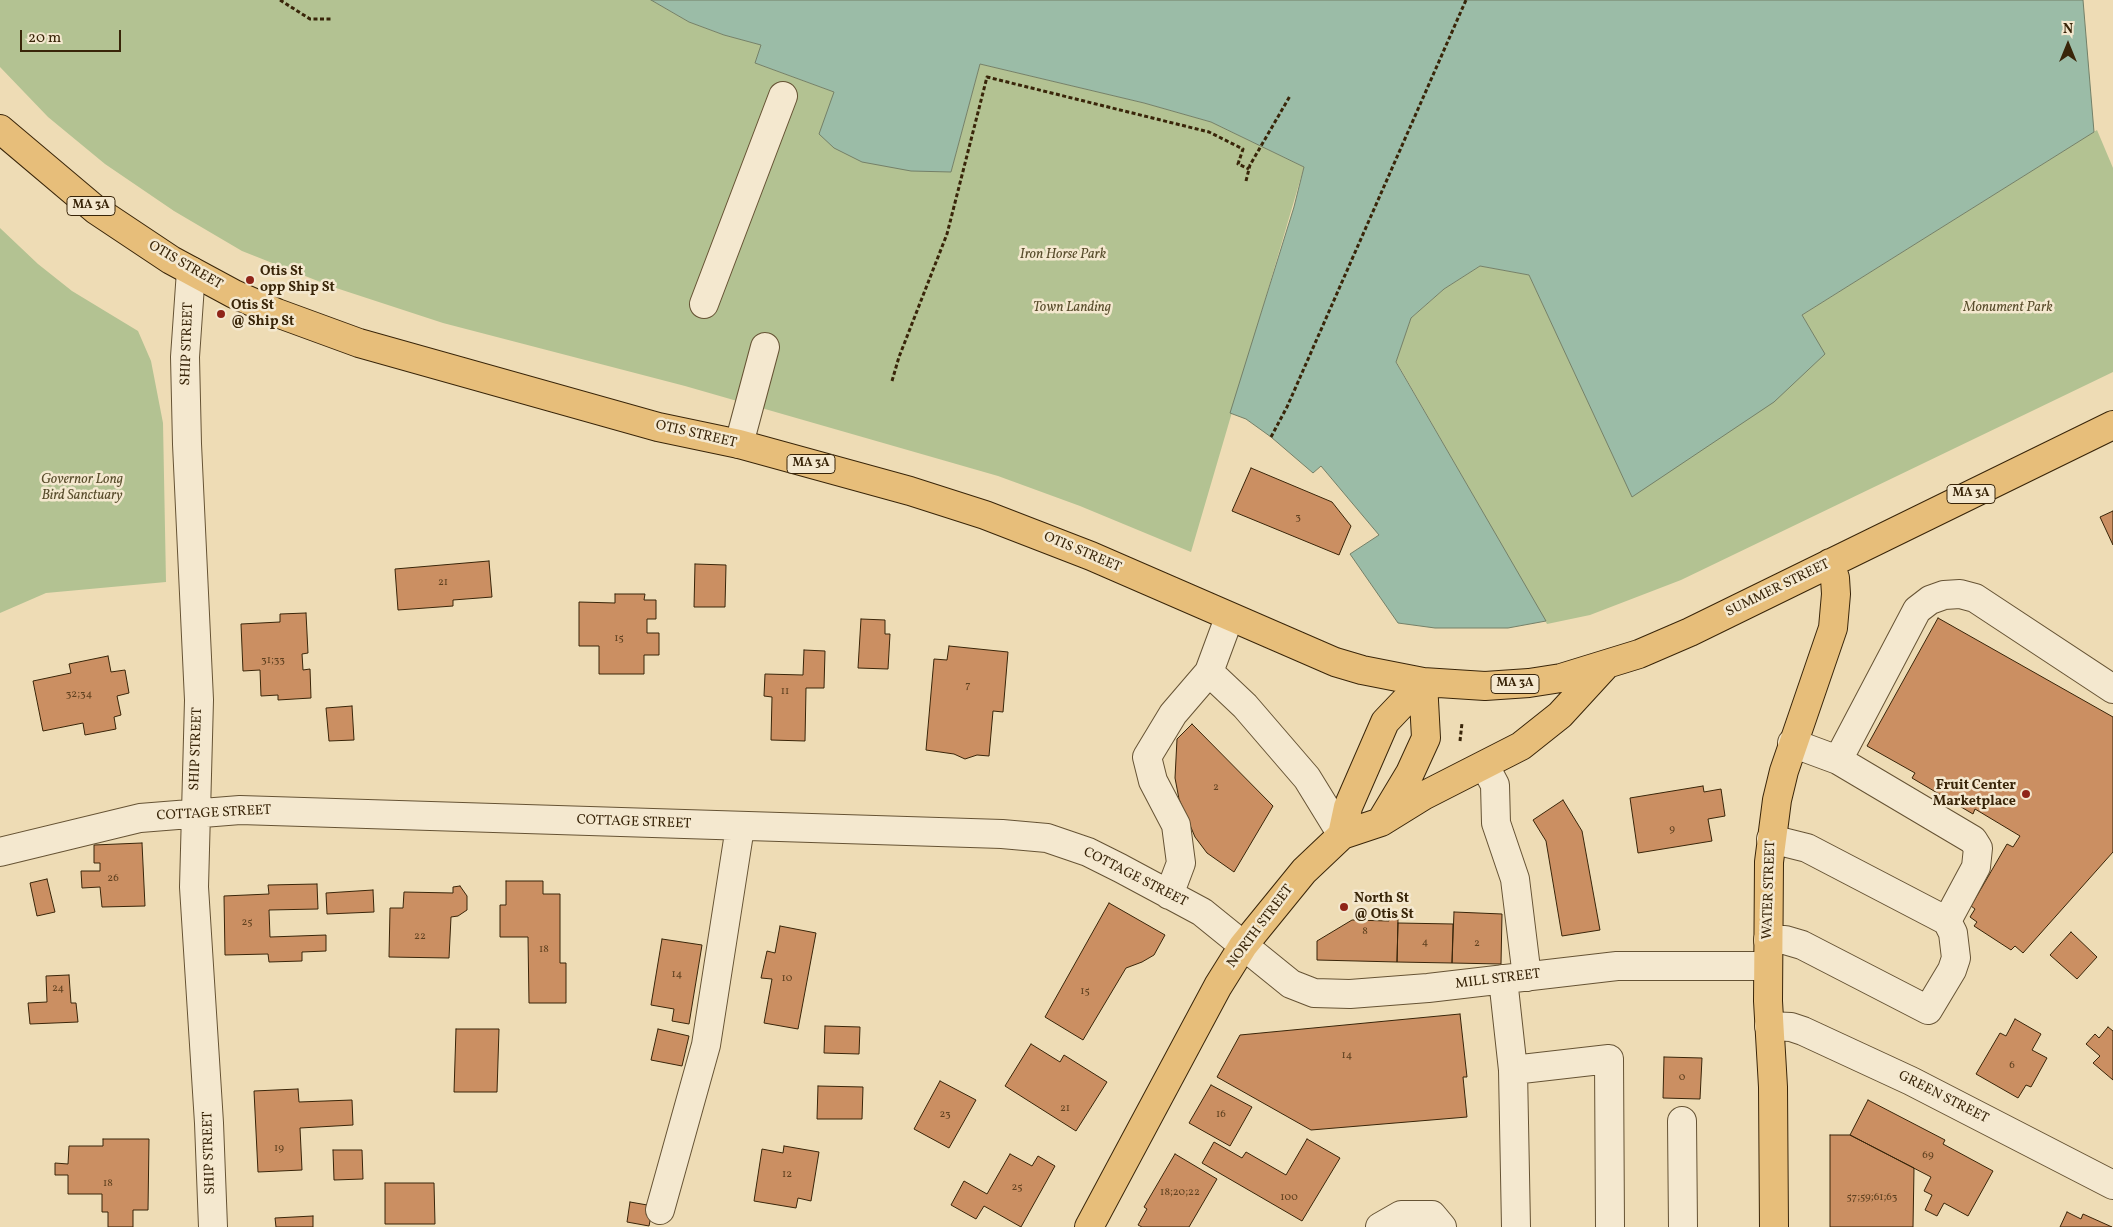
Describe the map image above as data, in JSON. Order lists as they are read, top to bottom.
{
  "streets": {
    "main road": [
      "MA 3A",
      "OTIS STREET",
      "SUMMER STREET",
      "WATER STREET",
      "NORTH STREET"
    ],
    "street": [
      "SHIP STREET",
      "COTTAGE STREET",
      "MILL STREET",
      "GREEN STREET"
    ]
  },
  "crossings": [
    ["OTIS STREET", "SHIP STREET"],
    ["OTIS STREET", "SUMMER STREET"],
    ["SHIP STREET", "COTTAGE STREET"],
    ["SUMMER STREET", "WATER STREET"],
    ["SUMMER STREET", "NORTH STREET"],
    ["COTTAGE STREET", "NORTH STREET"],
    ["COTTAGE STREET", "MILL STREET"],
    ["WATER STREET", "MILL STREET"],
    ["WATER STREET", "GREEN STREET"],
    ["NORTH STREET", "MILL STREET"]
  ],
  "parks": [
    "Iron Horse Park",
    "Town Landing",
    "Monument Park",
    "Governor Long Bird Sanctuary"
  ],
  "places": [
    "Otis St opp Ship St",
    "Otis St @ Ship St",
    "Fruit Center Marketplace",
    "North St @ Otis St"
  ],
  "house_numbers": [
    "3",
    "21",
    "15",
    "31;33",
    "7",
    "11",
    "32;34",
    "2",
    "9",
    "26",
    "25",
    "8",
    "22",
    "4",
    "2",
    "18",
    "14",
    "10",
    "24",
    "15",
    "14",
    "6",
    "0",
    "21",
    "23",
    "16",
    "19",
    "69",
    "12",
    "18",
    "25",
    "18;20;22",
    "100",
    "57;59;61;63"
  ],
  "scale_bar": "20 m",
  "north": "top"
}
